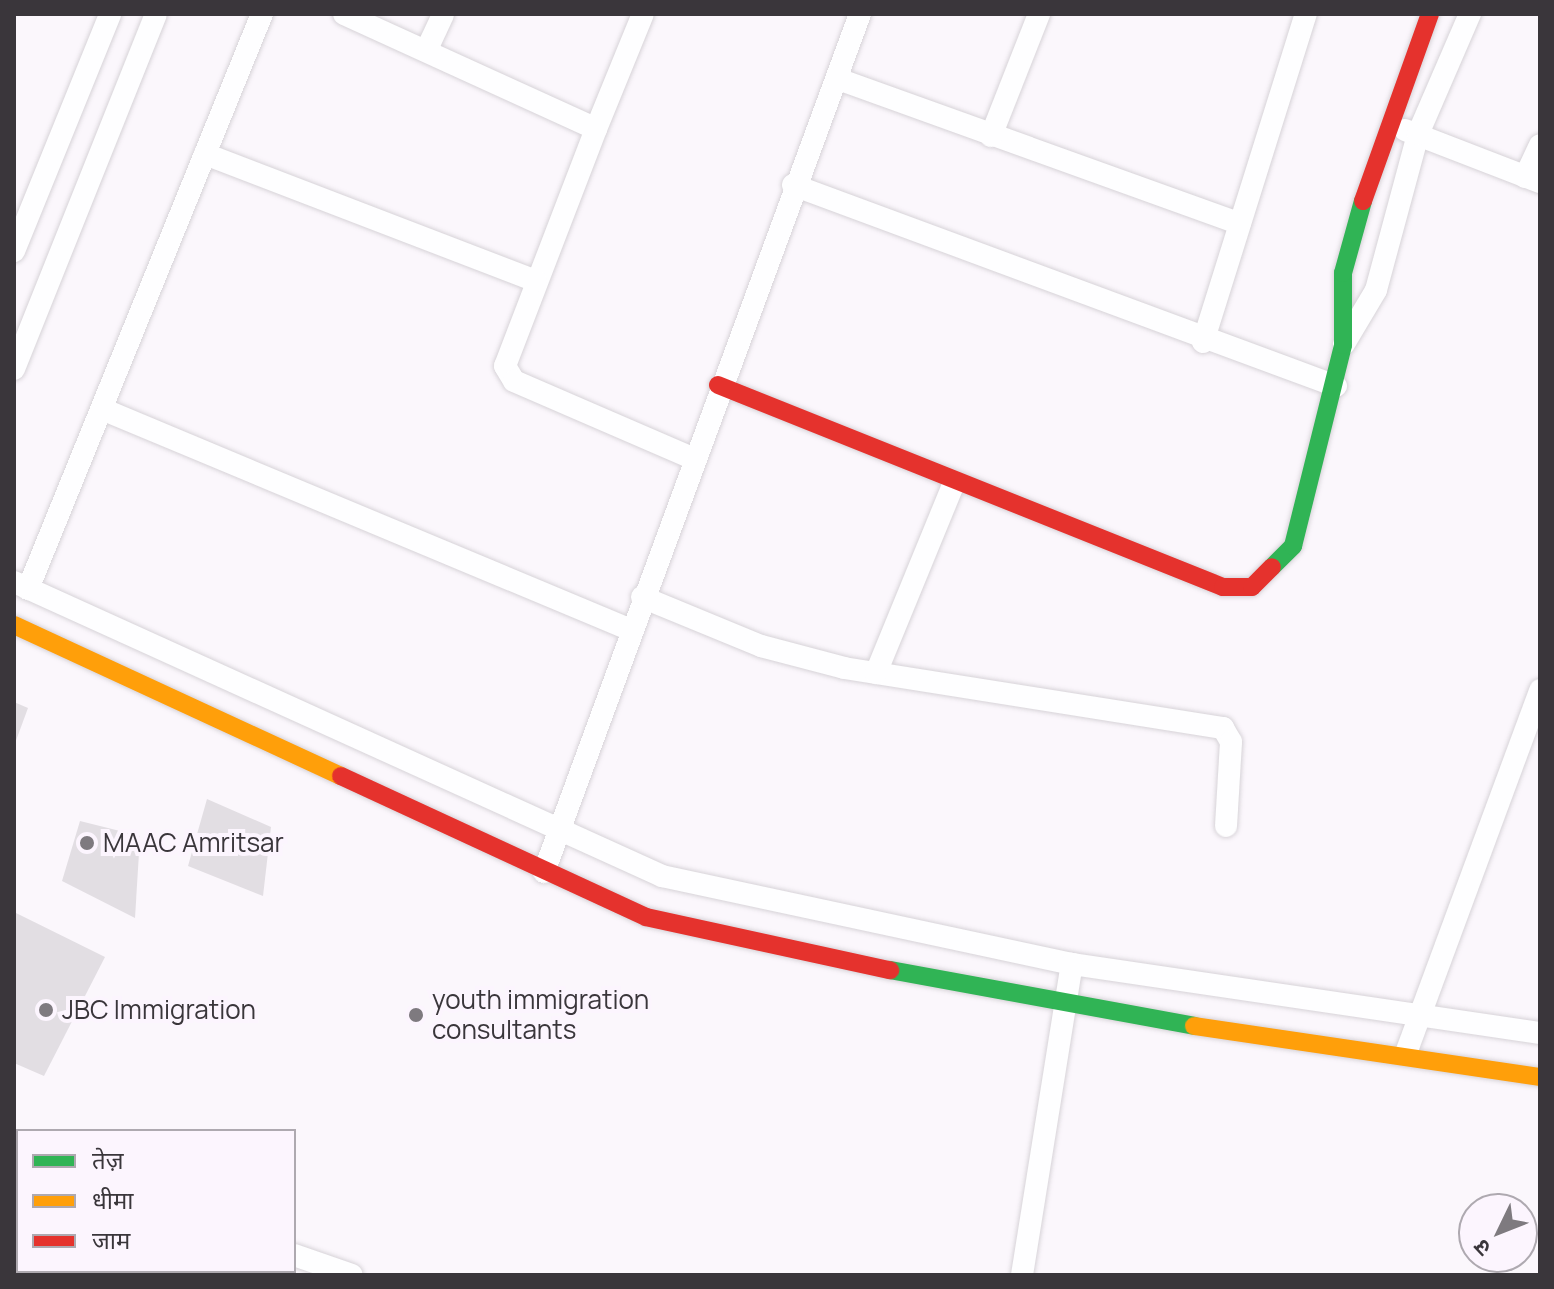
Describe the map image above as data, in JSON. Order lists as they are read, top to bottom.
{
  "places": ["MAAC Amritsar", "JBC Immigration", "youth immigration consultants"],
  "legend": ["तेज़", "धीमा", "जाम"],
  "north": "bottom left"
}
